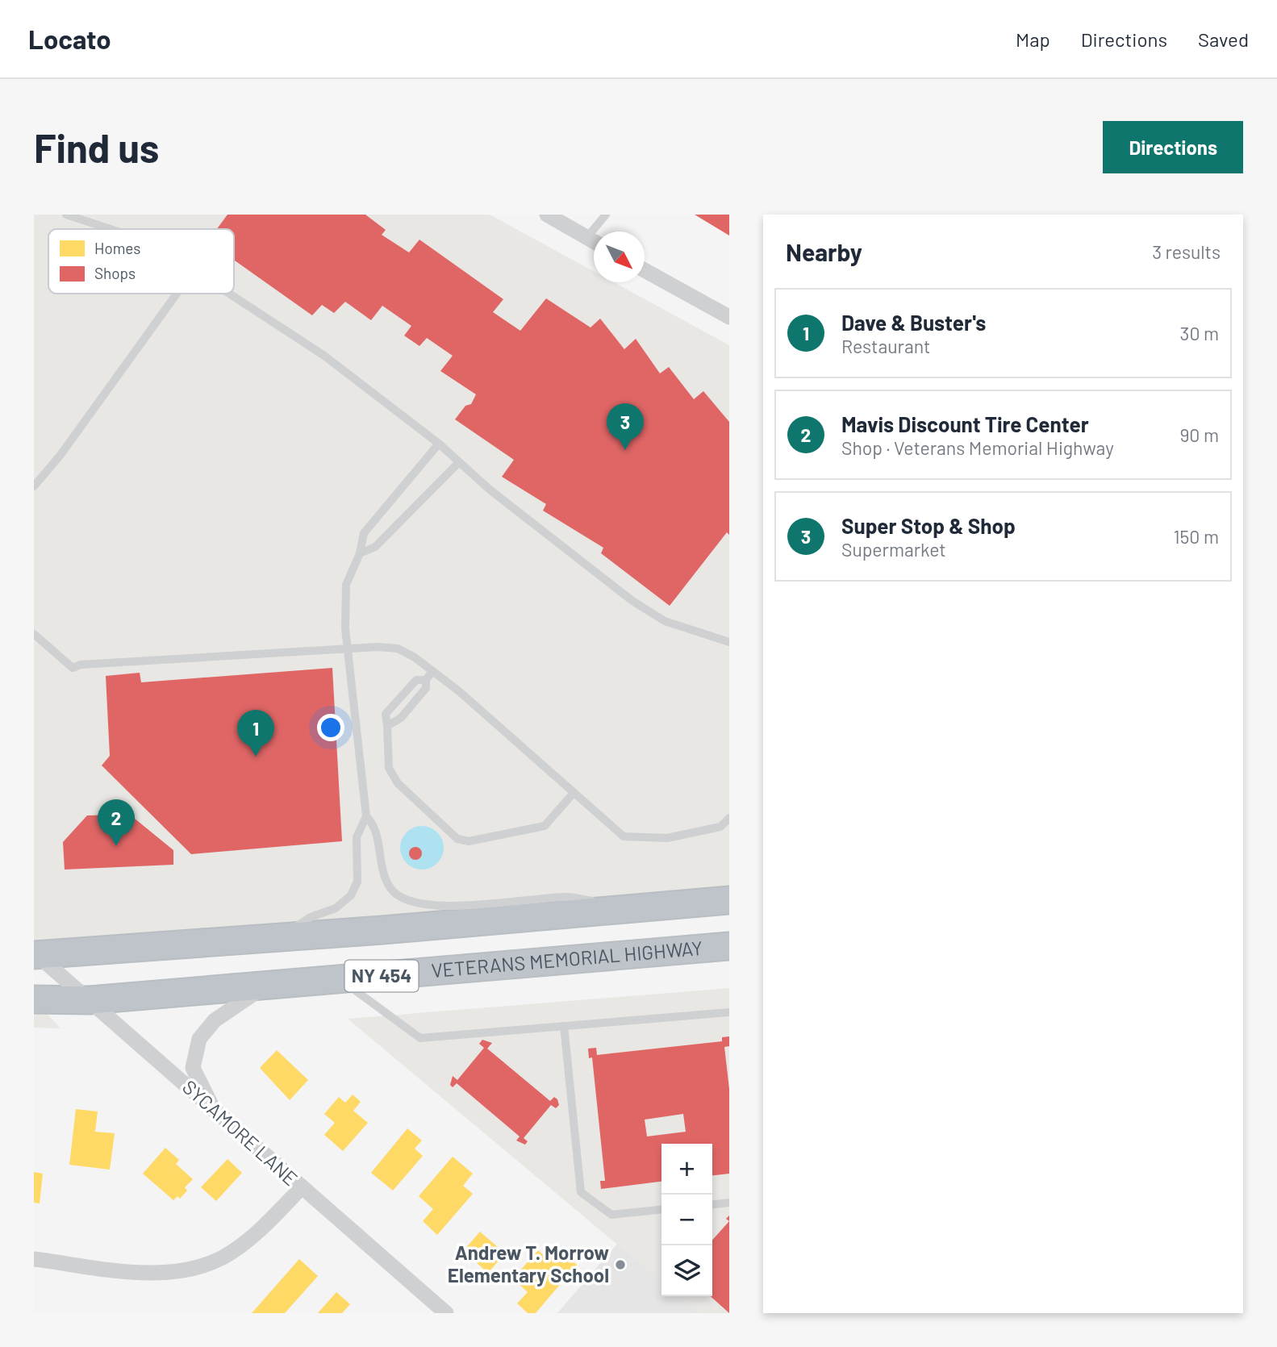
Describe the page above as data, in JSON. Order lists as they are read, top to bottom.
{
  "streets": {
    "highway": ["VETERANS MEMORIAL HIGHWAY", "NY 454"],
    "street": ["SYCAMORE LANE"]
  },
  "crossings": [
    ["VETERANS MEMORIAL HIGHWAY", "SYCAMORE LANE"],
    ["NY 454", "SYCAMORE LANE"]
  ],
  "places": ["Andrew T. Morrow Elementary School"],
  "legend": ["Homes", "Shops"],
  "north": "bottom right",
  "page": {
    "header": "Locato",
    "nav": ["Map", "Directions", "Saved"],
    "buttons": "Directions",
    "title": "Find us",
    "heading": ["Nearby", "3 results"],
    "list": [
      {
        "mark": "1",
        "name": "Dave & Buster's",
        "note": "Restaurant",
        "value": "30 m"
      },
      {
        "mark": "2",
        "name": "Mavis Discount Tire Center",
        "note": "Shop · Veterans Memorial Highway",
        "value": "90 m"
      },
      {
        "mark": "3",
        "name": "Super Stop & Shop",
        "note": "Supermarket",
        "value": "150 m"
      }
    ],
    "pins": ["3", "1", "2"],
    "map_buttons": ["+", "−"]
  }
}
